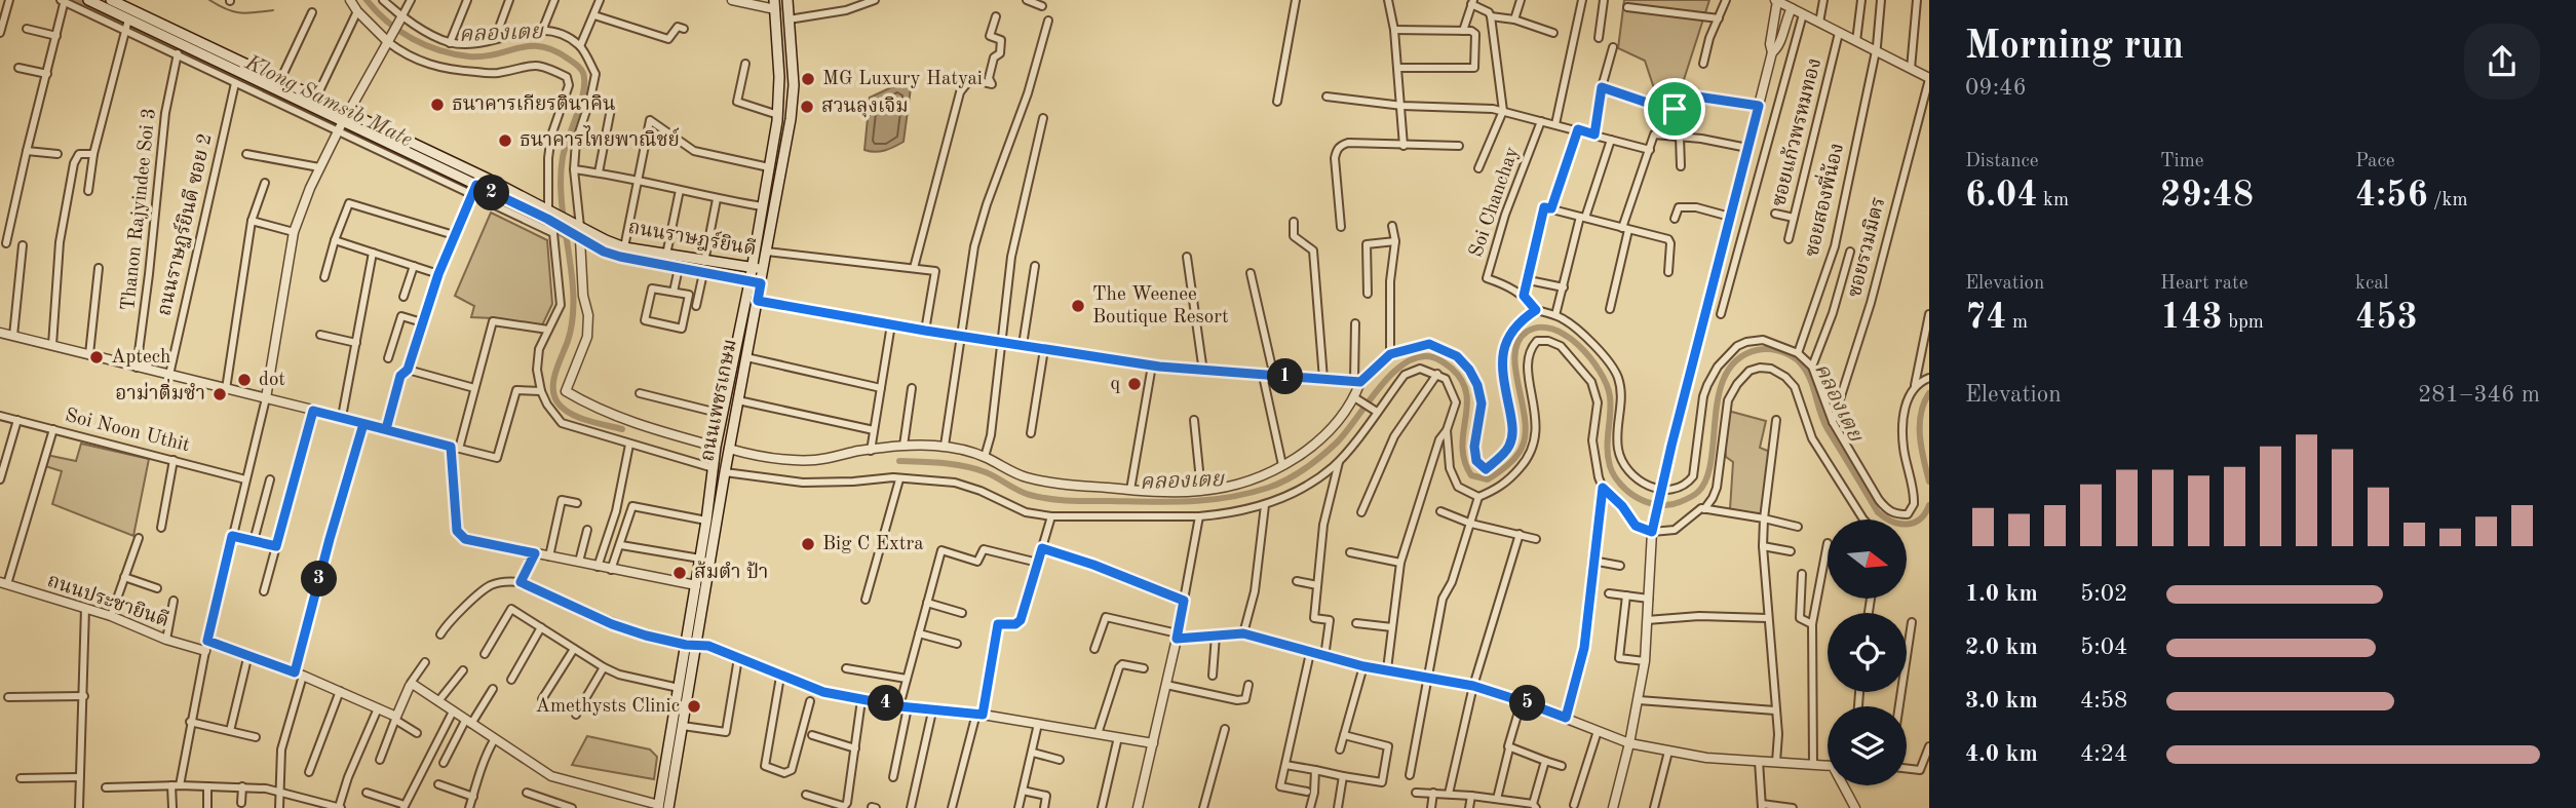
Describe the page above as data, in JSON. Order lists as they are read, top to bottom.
{
  "streets": {
    "main road": ["ถนนราษฎร์ยินดี", "ถนนเพชรเกษม"],
    "street": [
      "ซอยแก้วพรหมทอง",
      "ซอยสองพี่น้อง",
      "Soi Chanchay",
      "Thanon Rajyindee Soi 3",
      "ถนนราษฏร์ยินดี ซอย 2",
      "ซอยรวมมิตร",
      "Soi Noon Uthit",
      "ถนนประชายินดี"
    ]
  },
  "crossings": [
    ["Thanon Rajyindee Soi 3", "ถนนราษฎร์ยินดี"],
    ["ถนนราษฎร์ยินดี", "ถนนเพชรเกษม"]
  ],
  "water": ["คลองเตย", "Klong Samsib Mate"],
  "places": [
    "MG Luxury Hatyai",
    "ธนาคารเกียรตินาคิน",
    "สวนลุงเจิม",
    "ธนาคารไทยพาณิชย์",
    "The Weenee Boutique Resort",
    "Aptech",
    "dot",
    "q",
    "อาม่าติ่มซำ",
    "Big C Extra",
    "ส้มตำ ป้า",
    "Amethysts Clinic"
  ],
  "north": "right",
  "page": {
    "heading": ["Morning run", "09:46"],
    "stats": [
      ["Distance", "6.04 km"],
      ["Time", "29:48"],
      ["Pace", "4:56 /km"],
      ["Elevation", "74 m"],
      ["Heart rate", "143 bpm"],
      ["kcal", "453"]
    ],
    "pins": [
      "2",
      "1",
      "3",
      "4",
      "5"
    ],
    "chart": ["Elevation", "281–346 m"],
    "list": [
      {
        "name": "1.0 km",
        "note": "5:02"
      },
      {
        "name": "2.0 km",
        "note": "5:04"
      },
      {
        "name": "3.0 km",
        "note": "4:58"
      },
      {
        "name": "4.0 km",
        "note": "4:24"
      }
    ]
  }
}
